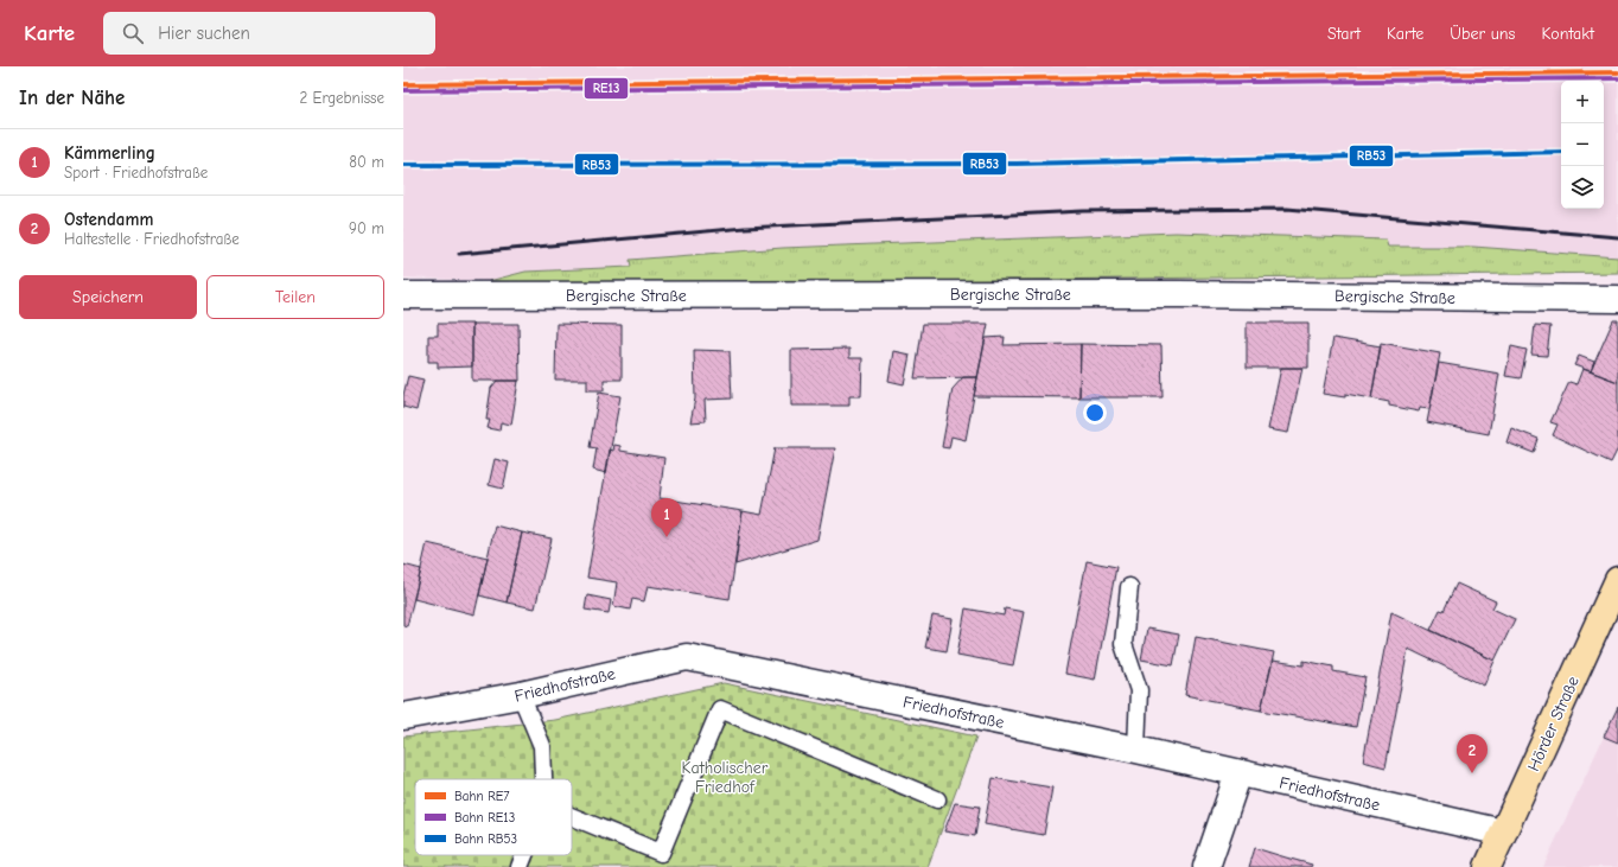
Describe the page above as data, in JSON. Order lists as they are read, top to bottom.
{
  "streets": {
    "main road": ["Hörder Straße"],
    "street": ["Bergische Straße", "Friedhofstraße"]
  },
  "crossings": [
    ["Friedhofstraße", "Hörder Straße"]
  ],
  "parks": ["Katholischer Friedhof"],
  "lines": ["rail line RE7", "rail line RE13", "rail line RB53"],
  "legend": ["Bahn RE7", "Bahn RE13", "Bahn RB53"],
  "page": {
    "header": "Karte",
    "search": "Hier suchen",
    "nav": [
      "Start",
      "Karte",
      "Über uns",
      "Kontakt"
    ],
    "heading": ["In der Nähe", "2 Ergebnisse"],
    "map_buttons": ["+", "−"],
    "list": [
      {
        "mark": "1",
        "name": "Kämmerling",
        "note": "Sport · Friedhofstraße",
        "value": "80 m"
      },
      {
        "mark": "2",
        "name": "Ostendamm",
        "note": "Haltestelle · Friedhofstraße",
        "value": "90 m"
      }
    ],
    "buttons": ["Speichern", "Teilen"],
    "pins": ["1", "2"]
  }
}
